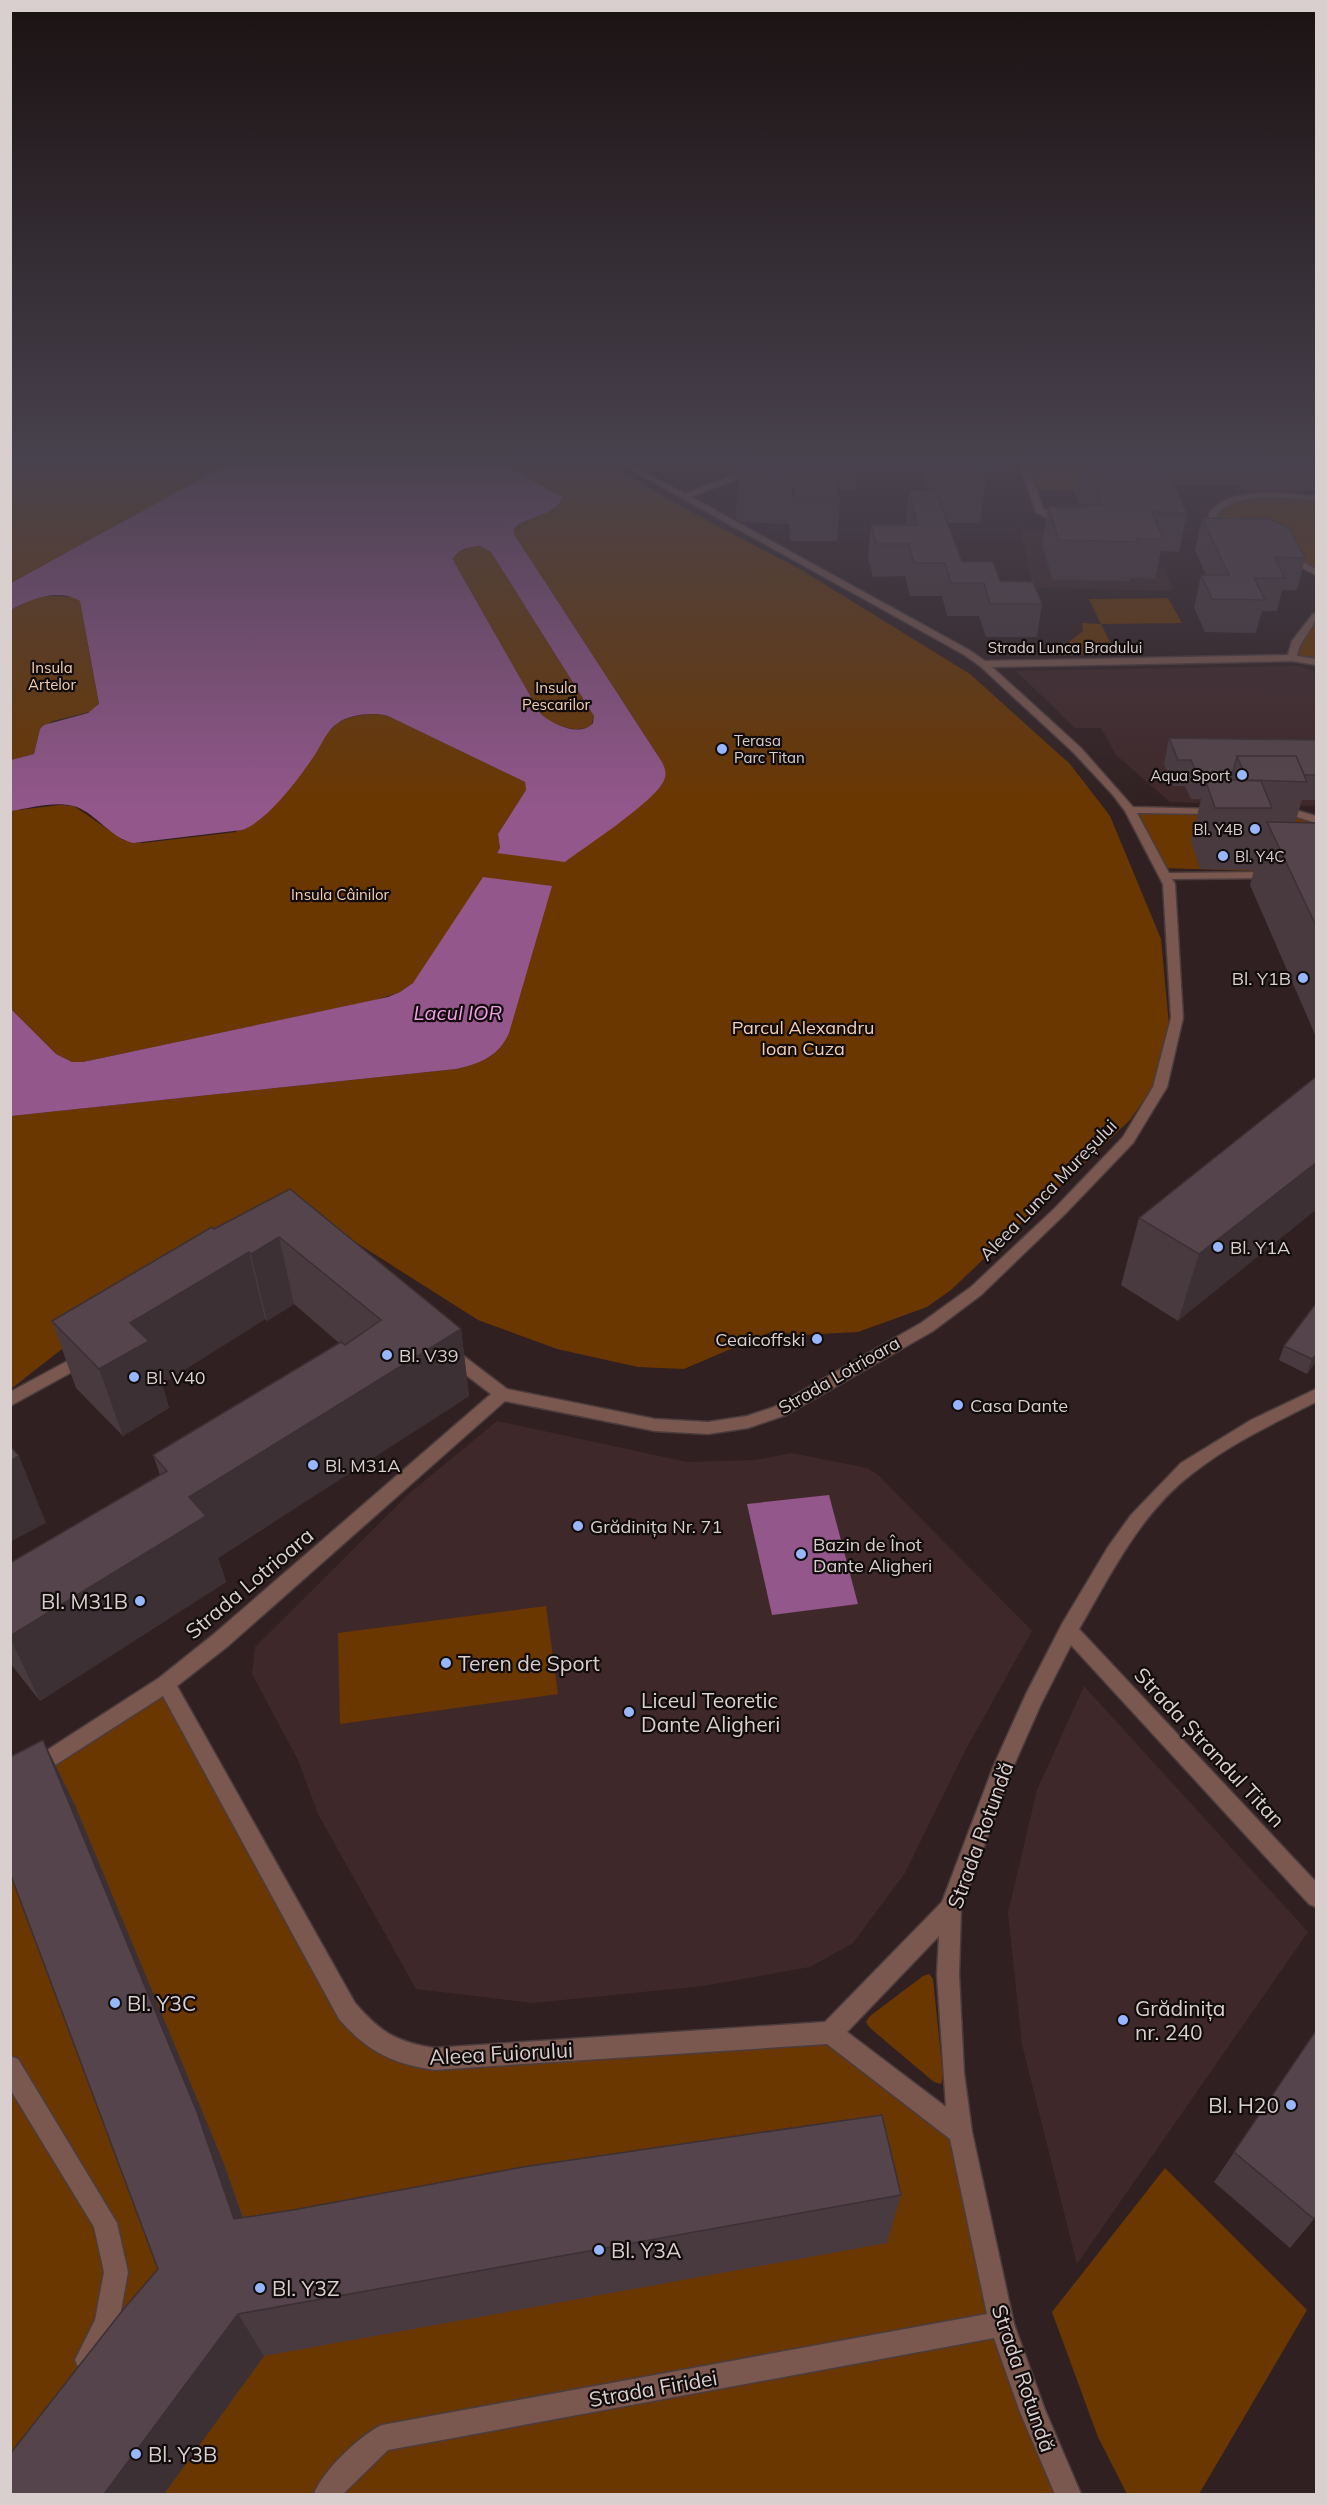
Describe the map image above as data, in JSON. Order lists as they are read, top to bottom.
{
  "streets": {
    "street": [
      "Strada Lunca Bradului",
      "Aleea Lunca Mureșului",
      "Strada Lotrioara",
      "Strada Ștrandul Titan",
      "Strada Rotundă",
      "Aleea Fuiorului",
      "Strada Firidei"
    ]
  },
  "crossings": [
    ["Strada Lunca Bradului", "Aleea Lunca Mureșului"],
    ["Aleea Lunca Mureșului", "Strada Lotrioara"],
    ["Strada Lotrioara", "Aleea Fuiorului"],
    ["Strada Ștrandul Titan", "Strada Rotundă"],
    ["Strada Rotundă", "Strada Firidei"]
  ],
  "water": ["Lacul IOR"],
  "parks": [
    "Insula Artelor",
    "Insula Pescarilor",
    "Insula Câinilor",
    "Parcul Alexandru Ioan Cuza"
  ],
  "places": [
    "Terasa Parc Titan",
    "Aqua Sport",
    "Bl. Y4B",
    "Bl. Y4C",
    "Bl. Y1B",
    "Bl. Y1A",
    "Ceaicoffski",
    "Bl. V39",
    "Bl. V40",
    "Casa Dante",
    "Bl. M31A",
    "Grădinița Nr. 71",
    "Bazin de Înot Dante Aligheri",
    "Bl. M31B",
    "Teren de Sport",
    "Liceul Teoretic Dante Aligheri",
    "Bl. Y3C",
    "Grădinița nr. 240",
    "Bl. H20",
    "Bl. Y3A",
    "Bl. Y3Z",
    "Bl. Y3B"
  ]
}
